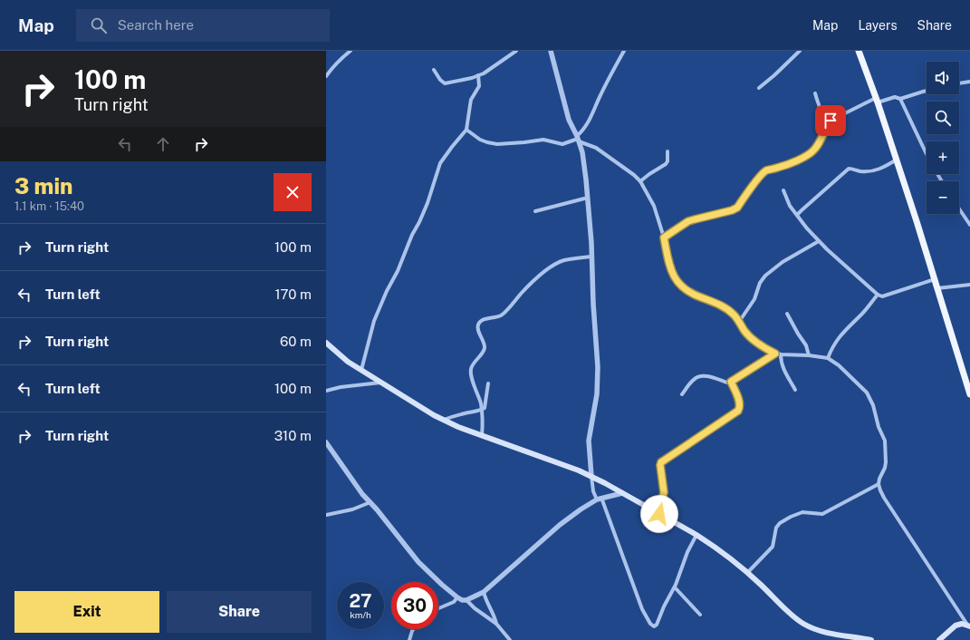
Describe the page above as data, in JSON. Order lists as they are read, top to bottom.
{
  "page": {
    "header": "Map",
    "search": "Search here",
    "nav": ["Map", "Layers", "Share"],
    "turn": ["100 m", "Turn right"],
    "map_buttons": ["+", "−"],
    "heading": ["3 min", "1.1 km · 15:40"],
    "list": [
      {
        "name": "Turn right",
        "value": "100 m"
      },
      {
        "name": "Turn left",
        "value": "170 m"
      },
      {
        "name": "Turn right",
        "value": "60 m"
      },
      {
        "name": "Turn left",
        "value": "100 m"
      },
      {
        "name": "Turn right",
        "value": "310 m"
      }
    ],
    "speed": "27 km/h",
    "limit": "30",
    "buttons": ["Exit", "Share"]
  }
}
